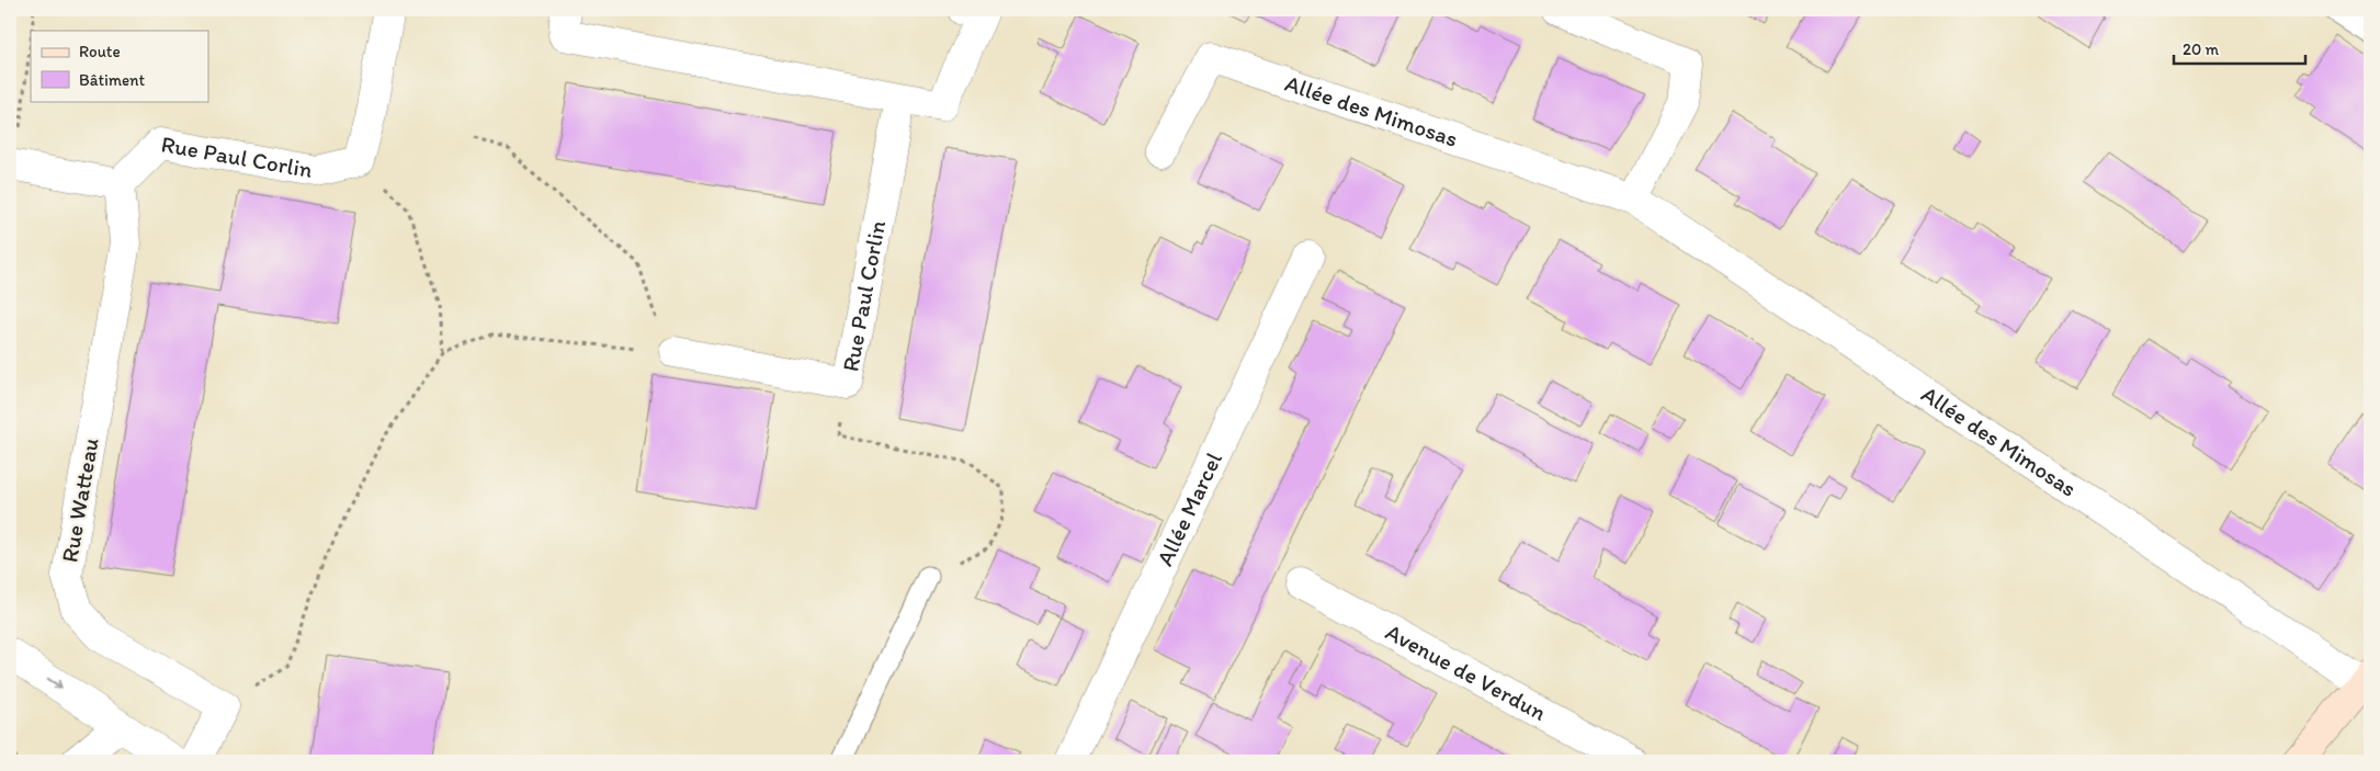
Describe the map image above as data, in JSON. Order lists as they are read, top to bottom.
{
  "streets": {
    "street": [
      "Allée des Mimosas",
      "Rue Paul Corlin",
      "Rue Watteau",
      "Allée Marcel",
      "Avenue de Verdun"
    ]
  },
  "crossings": [
    ["Rue Paul Corlin", "Rue Watteau"]
  ],
  "legend": ["Route", "Bâtiment"],
  "scale_bar": "20 m"
}
